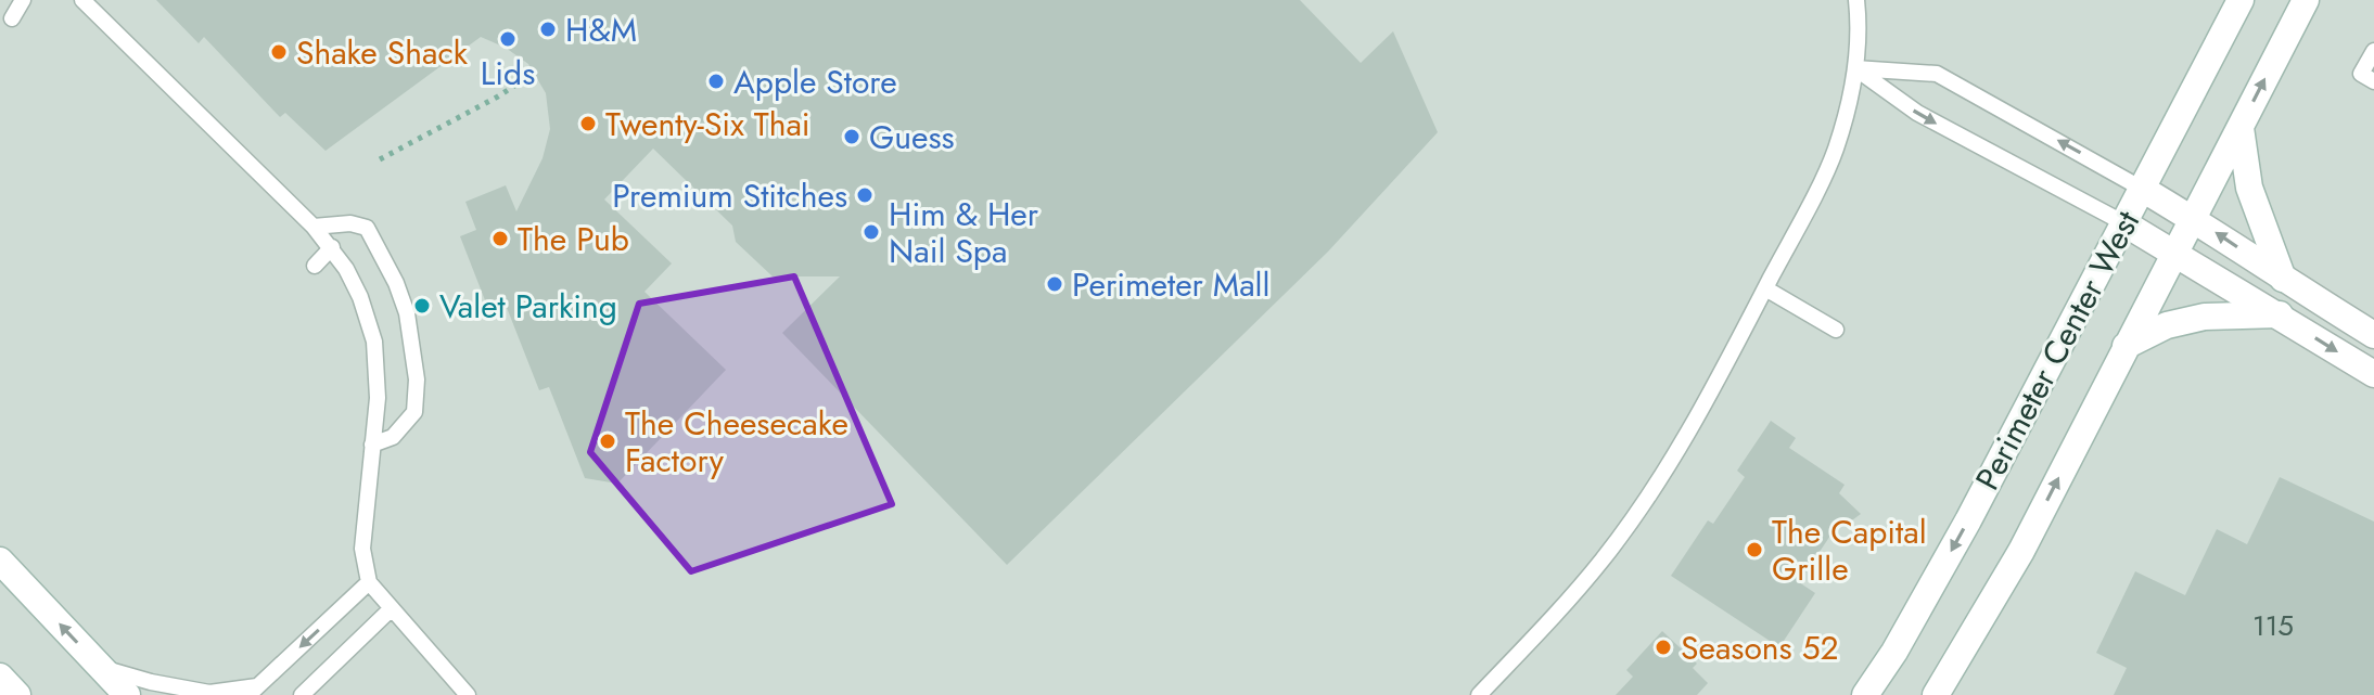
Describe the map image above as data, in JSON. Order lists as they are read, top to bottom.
{
  "streets": {
    "main road": ["Perimeter Center West"]
  },
  "places": [
    "H&M",
    "Lids",
    "Shake Shack",
    "Apple Store",
    "Twenty-Six Thai",
    "Guess",
    "Premium Stitches",
    "Him & Her Nail Spa",
    "The Pub",
    "Perimeter Mall",
    "Valet Parking",
    "The Cheesecake Factory",
    "The Capital Grille",
    "Seasons 52"
  ],
  "house_numbers": ["115"]
}
